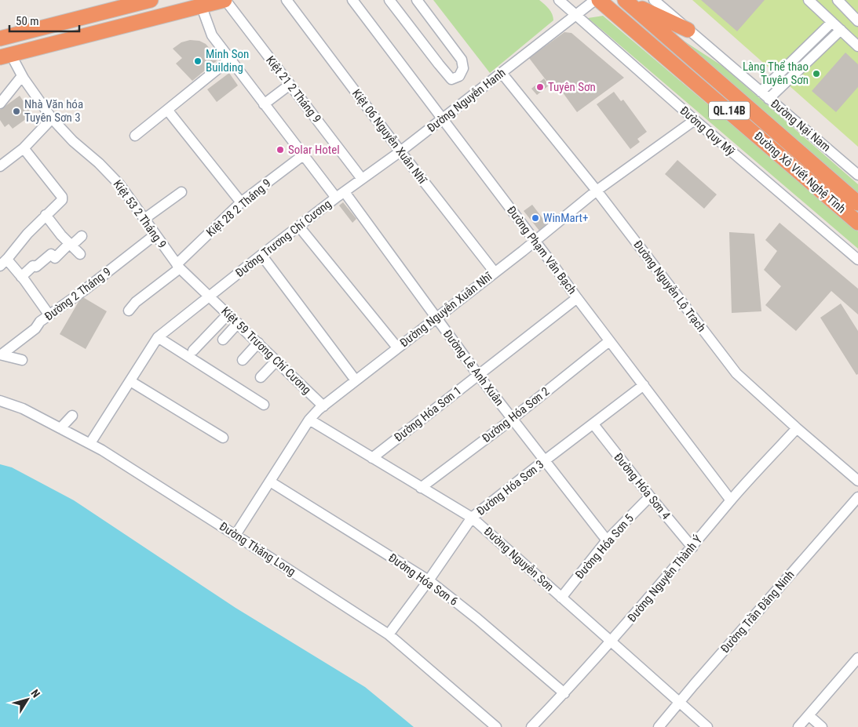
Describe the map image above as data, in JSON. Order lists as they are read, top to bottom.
{
  "streets": {
    "highway": ["QL.14B", "Đường Xô Viết Nghệ Tĩnh"],
    "street": [
      "Kiệt 21 2 Tháng 9",
      "Đường Nguyễn Hanh",
      "Đường Nại Nam",
      "Đường Quy Mỹ",
      "Kiệt 06 Nguyễn Xuân Nhĩ",
      "Kiệt 28 2 Tháng 9",
      "Kiệt 53 2 Tháng 9",
      "Đường Trương Chí Cương",
      "Đường Phạm Văn Bạch",
      "Đường Nguyễn Lộ Trạch",
      "Đường 2 Tháng 9",
      "Đường Nguyễn Xuân Nhĩ",
      "Kiệt 59 Trương Chí Cương",
      "Đường Lê Anh Xuân",
      "Đường Hóa Sơn 1",
      "Đường Hóa Sơn 2",
      "Đường Hóa Sơn 4",
      "Đường Hóa Sơn 3",
      "Đường Hóa Sơn 5",
      "Đường Thăng Long",
      "Đường Nguyễn Sơn",
      "Đường Nguyễn Thành Ý",
      "Đường Hóa Sơn 6",
      "Đường Trần Đăng Ninh"
    ]
  },
  "crossings": [
    ["Kiệt 21 2 Tháng 9", "Đường Nguyễn Hanh"],
    ["Đường Nguyễn Hanh", "Đường Quy Mỹ"],
    ["Đường Nguyễn Hanh", "Kiệt 06 Nguyễn Xuân Nhĩ"],
    ["Đường Nguyễn Hanh", "Đường Trương Chí Cương"],
    ["Đường Nguyễn Hanh", "Đường Phạm Văn Bạch"],
    ["Đường Nguyễn Hanh", "Đường Nguyễn Lộ Trạch"],
    ["Đường Nguyễn Hanh", "Đường Lê Anh Xuân"],
    ["Đường Quy Mỹ", "Đường Nguyễn Xuân Nhĩ"],
    ["Kiệt 06 Nguyễn Xuân Nhĩ", "Đường Nguyễn Xuân Nhĩ"],
    ["Kiệt 28 2 Tháng 9", "Kiệt 53 2 Tháng 9"],
    ["Kiệt 28 2 Tháng 9", "Đường Trương Chí Cương"],
    ["Kiệt 53 2 Tháng 9", "Đường Trương Chí Cương"],
    ["Kiệt 53 2 Tháng 9", "Đường 2 Tháng 9"],
    ["Kiệt 53 2 Tháng 9", "Kiệt 59 Trương Chí Cương"],
    ["Đường Trương Chí Cương", "Kiệt 59 Trương Chí Cương"],
    ["Đường Trương Chí Cương", "Đường Lê Anh Xuân"],
    ["Đường Trương Chí Cương", "Đường Thăng Long"],
    ["Đường Phạm Văn Bạch", "Đường Nguyễn Xuân Nhĩ"],
    ["Đường Phạm Văn Bạch", "Đường Hóa Sơn 1"],
    ["Đường Phạm Văn Bạch", "Đường Hóa Sơn 2"],
    ["Đường Phạm Văn Bạch", "Đường Hóa Sơn 3"],
    ["Đường Phạm Văn Bạch", "Đường Nguyễn Thành Ý"],
    ["Đường Nguyễn Lộ Trạch", "Đường Nguyễn Xuân Nhĩ"],
    ["Đường Nguyễn Lộ Trạch", "Đường Nguyễn Thành Ý"],
    ["Đường Nguyễn Xuân Nhĩ", "Kiệt 59 Trương Chí Cương"],
    ["Đường Nguyễn Xuân Nhĩ", "Đường Lê Anh Xuân"],
    ["Đường Nguyễn Xuân Nhĩ", "Đường Thăng Long"],
    ["Đường Nguyễn Xuân Nhĩ", "Đường Nguyễn Sơn"],
    ["Đường Nguyễn Xuân Nhĩ", "Đường Hóa Sơn 6"],
    ["Đường Lê Anh Xuân", "Đường Hóa Sơn 1"],
    ["Đường Lê Anh Xuân", "Đường Hóa Sơn 2"],
    ["Đường Lê Anh Xuân", "Đường Hóa Sơn 3"],
    ["Đường Lê Anh Xuân", "Đường Hóa Sơn 5"],
    ["Đường Hóa Sơn 1", "Đường Nguyễn Sơn"],
    ["Đường Hóa Sơn 2", "Đường Nguyễn Sơn"],
    ["Đường Hóa Sơn 4", "Đường Hóa Sơn 3"],
    ["Đường Hóa Sơn 4", "Đường Hóa Sơn 5"],
    ["Đường Hóa Sơn 4", "Đường Nguyễn Thành Ý"],
    ["Đường Hóa Sơn 3", "Đường Thăng Long"],
    ["Đường Hóa Sơn 3", "Đường Nguyễn Sơn"],
    ["Đường Hóa Sơn 3", "Đường Hóa Sơn 6"],
    ["Đường Hóa Sơn 5", "Đường Nguyễn Sơn"],
    ["Đường Nguyễn Sơn", "Đường Nguyễn Thành Ý"],
    ["Đường Nguyễn Sơn", "Đường Trần Đăng Ninh"],
    ["Đường Nguyễn Thành Ý", "Đường Hóa Sơn 6"]
  ],
  "places": [
    "Minh Son Building",
    "Làng Thể thao Tuyên Sơn",
    "Tuyên Sơn",
    "Nhà Văn hóa Tuyên Sơn 3",
    "Solar Hotel",
    "WinMart+"
  ],
  "scale_bar": "50 m",
  "north": "top right"
}
